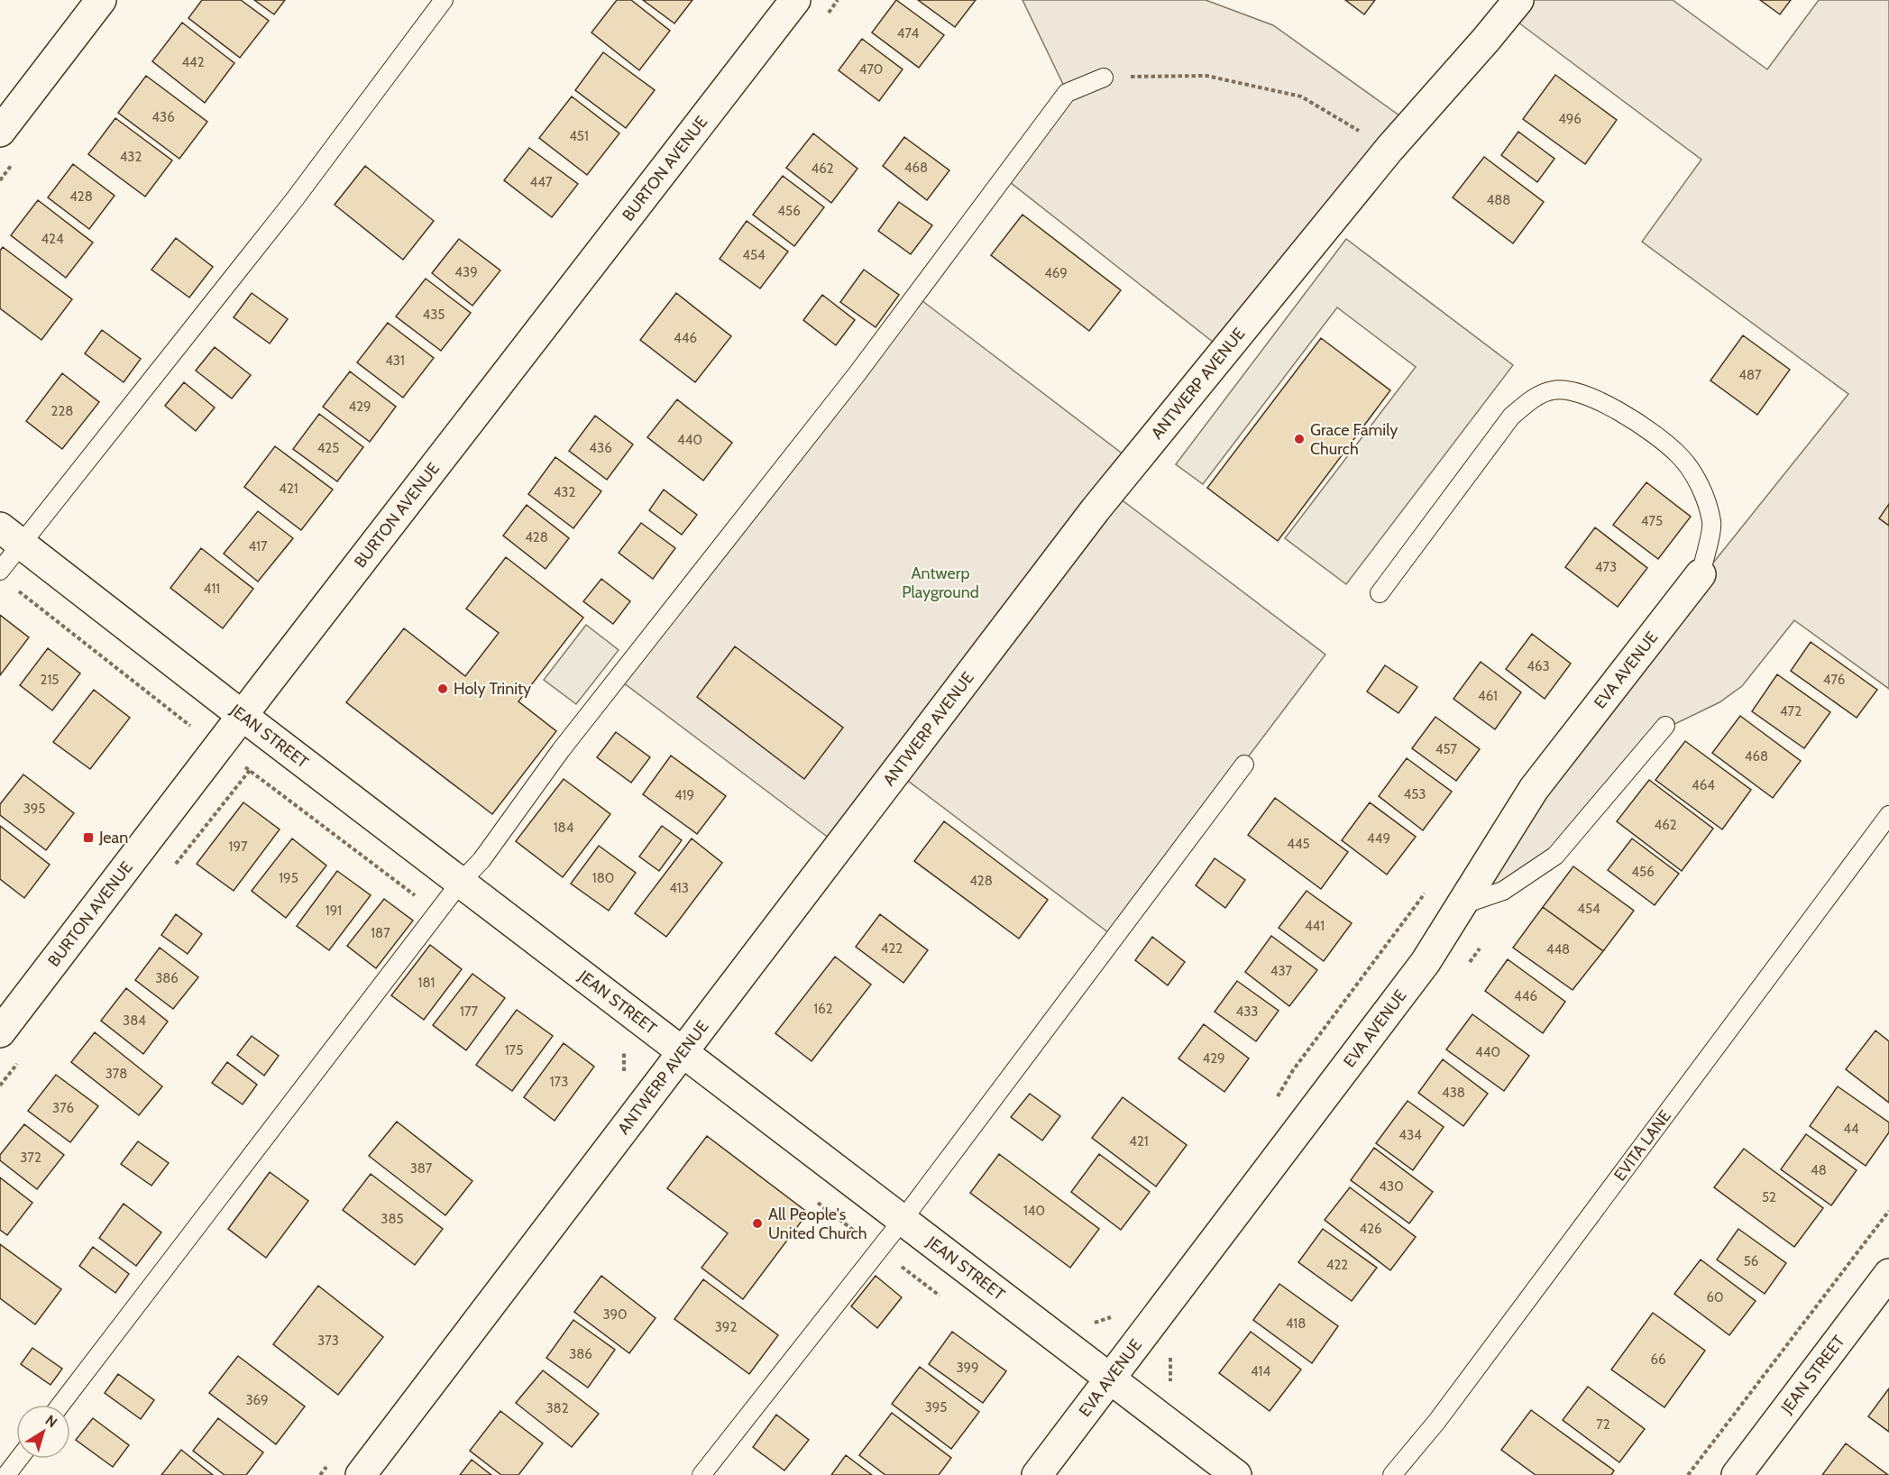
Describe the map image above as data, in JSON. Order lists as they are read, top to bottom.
{
  "streets": {
    "street": [
      "BURTON AVENUE",
      "ANTWERP AVENUE",
      "EVA AVENUE",
      "JEAN STREET"
    ],
    "lane": ["EVITA LANE"]
  },
  "crossings": [
    ["BURTON AVENUE", "JEAN STREET"],
    ["ANTWERP AVENUE", "JEAN STREET"],
    ["EVA AVENUE", "JEAN STREET"]
  ],
  "parks": ["Antwerp Playground"],
  "places": {
    "other": ["Grace Family Church", "Holy Trinity", "All People's United Church"],
    "transit": ["Jean"]
  },
  "house_numbers": [
    "474",
    "442",
    "470",
    "436",
    "496",
    "451",
    "432",
    "468",
    "462",
    "447",
    "428",
    "488",
    "456",
    "424",
    "454",
    "439",
    "469",
    "435",
    "446",
    "431",
    "487",
    "429",
    "228",
    "440",
    "425",
    "436",
    "421",
    "432",
    "475",
    "428",
    "417",
    "473",
    "411",
    "463",
    "215",
    "476",
    "461",
    "472",
    "457",
    "468",
    "464",
    "453",
    "419",
    "395",
    "462",
    "184",
    "449",
    "445",
    "197",
    "456",
    "195",
    "180",
    "428",
    "413",
    "454",
    "191",
    "441",
    "187",
    "422",
    "448",
    "437",
    "386",
    "181",
    "446",
    "162",
    "177",
    "433",
    "384",
    "175",
    "440",
    "429",
    "378",
    "173",
    "438",
    "376",
    "44",
    "434",
    "421",
    "372",
    "387",
    "48",
    "430",
    "52",
    "140",
    "385",
    "426",
    "56",
    "422",
    "60",
    "390",
    "418",
    "392",
    "373",
    "386",
    "66",
    "399",
    "414",
    "369",
    "395",
    "382",
    "72"
  ],
  "north": "top right"
}
